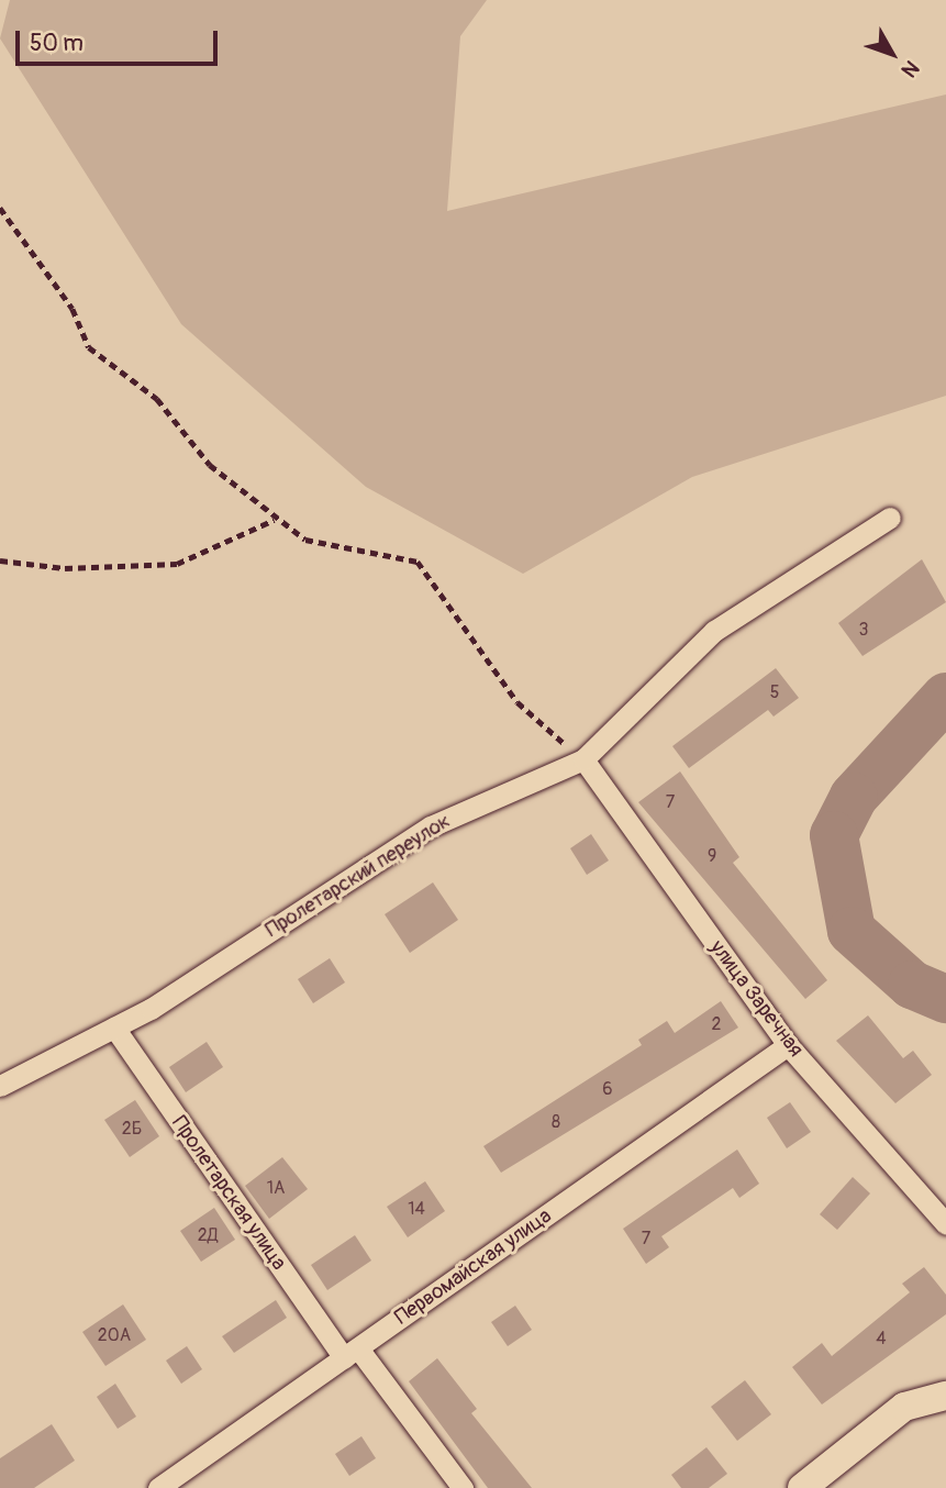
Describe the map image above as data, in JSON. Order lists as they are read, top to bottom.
{
  "streets": {
    "street": [
      "Пролетарский переулок",
      "улица Заречная",
      "Пролетарская улица",
      "Первомайская улица"
    ]
  },
  "crossings": [
    ["Пролетарский переулок", "улица Заречная"],
    ["Пролетарский переулок", "Пролетарская улица"],
    ["улица Заречная", "Первомайская улица"],
    ["Пролетарская улица", "Первомайская улица"]
  ],
  "house_numbers": [
    "3",
    "5",
    "7",
    "9",
    "2",
    "6",
    "8",
    "2Б",
    "1А",
    "14",
    "2Д",
    "7",
    "20А",
    "4"
  ],
  "scale_bar": "50 m",
  "north": "bottom right"
}
